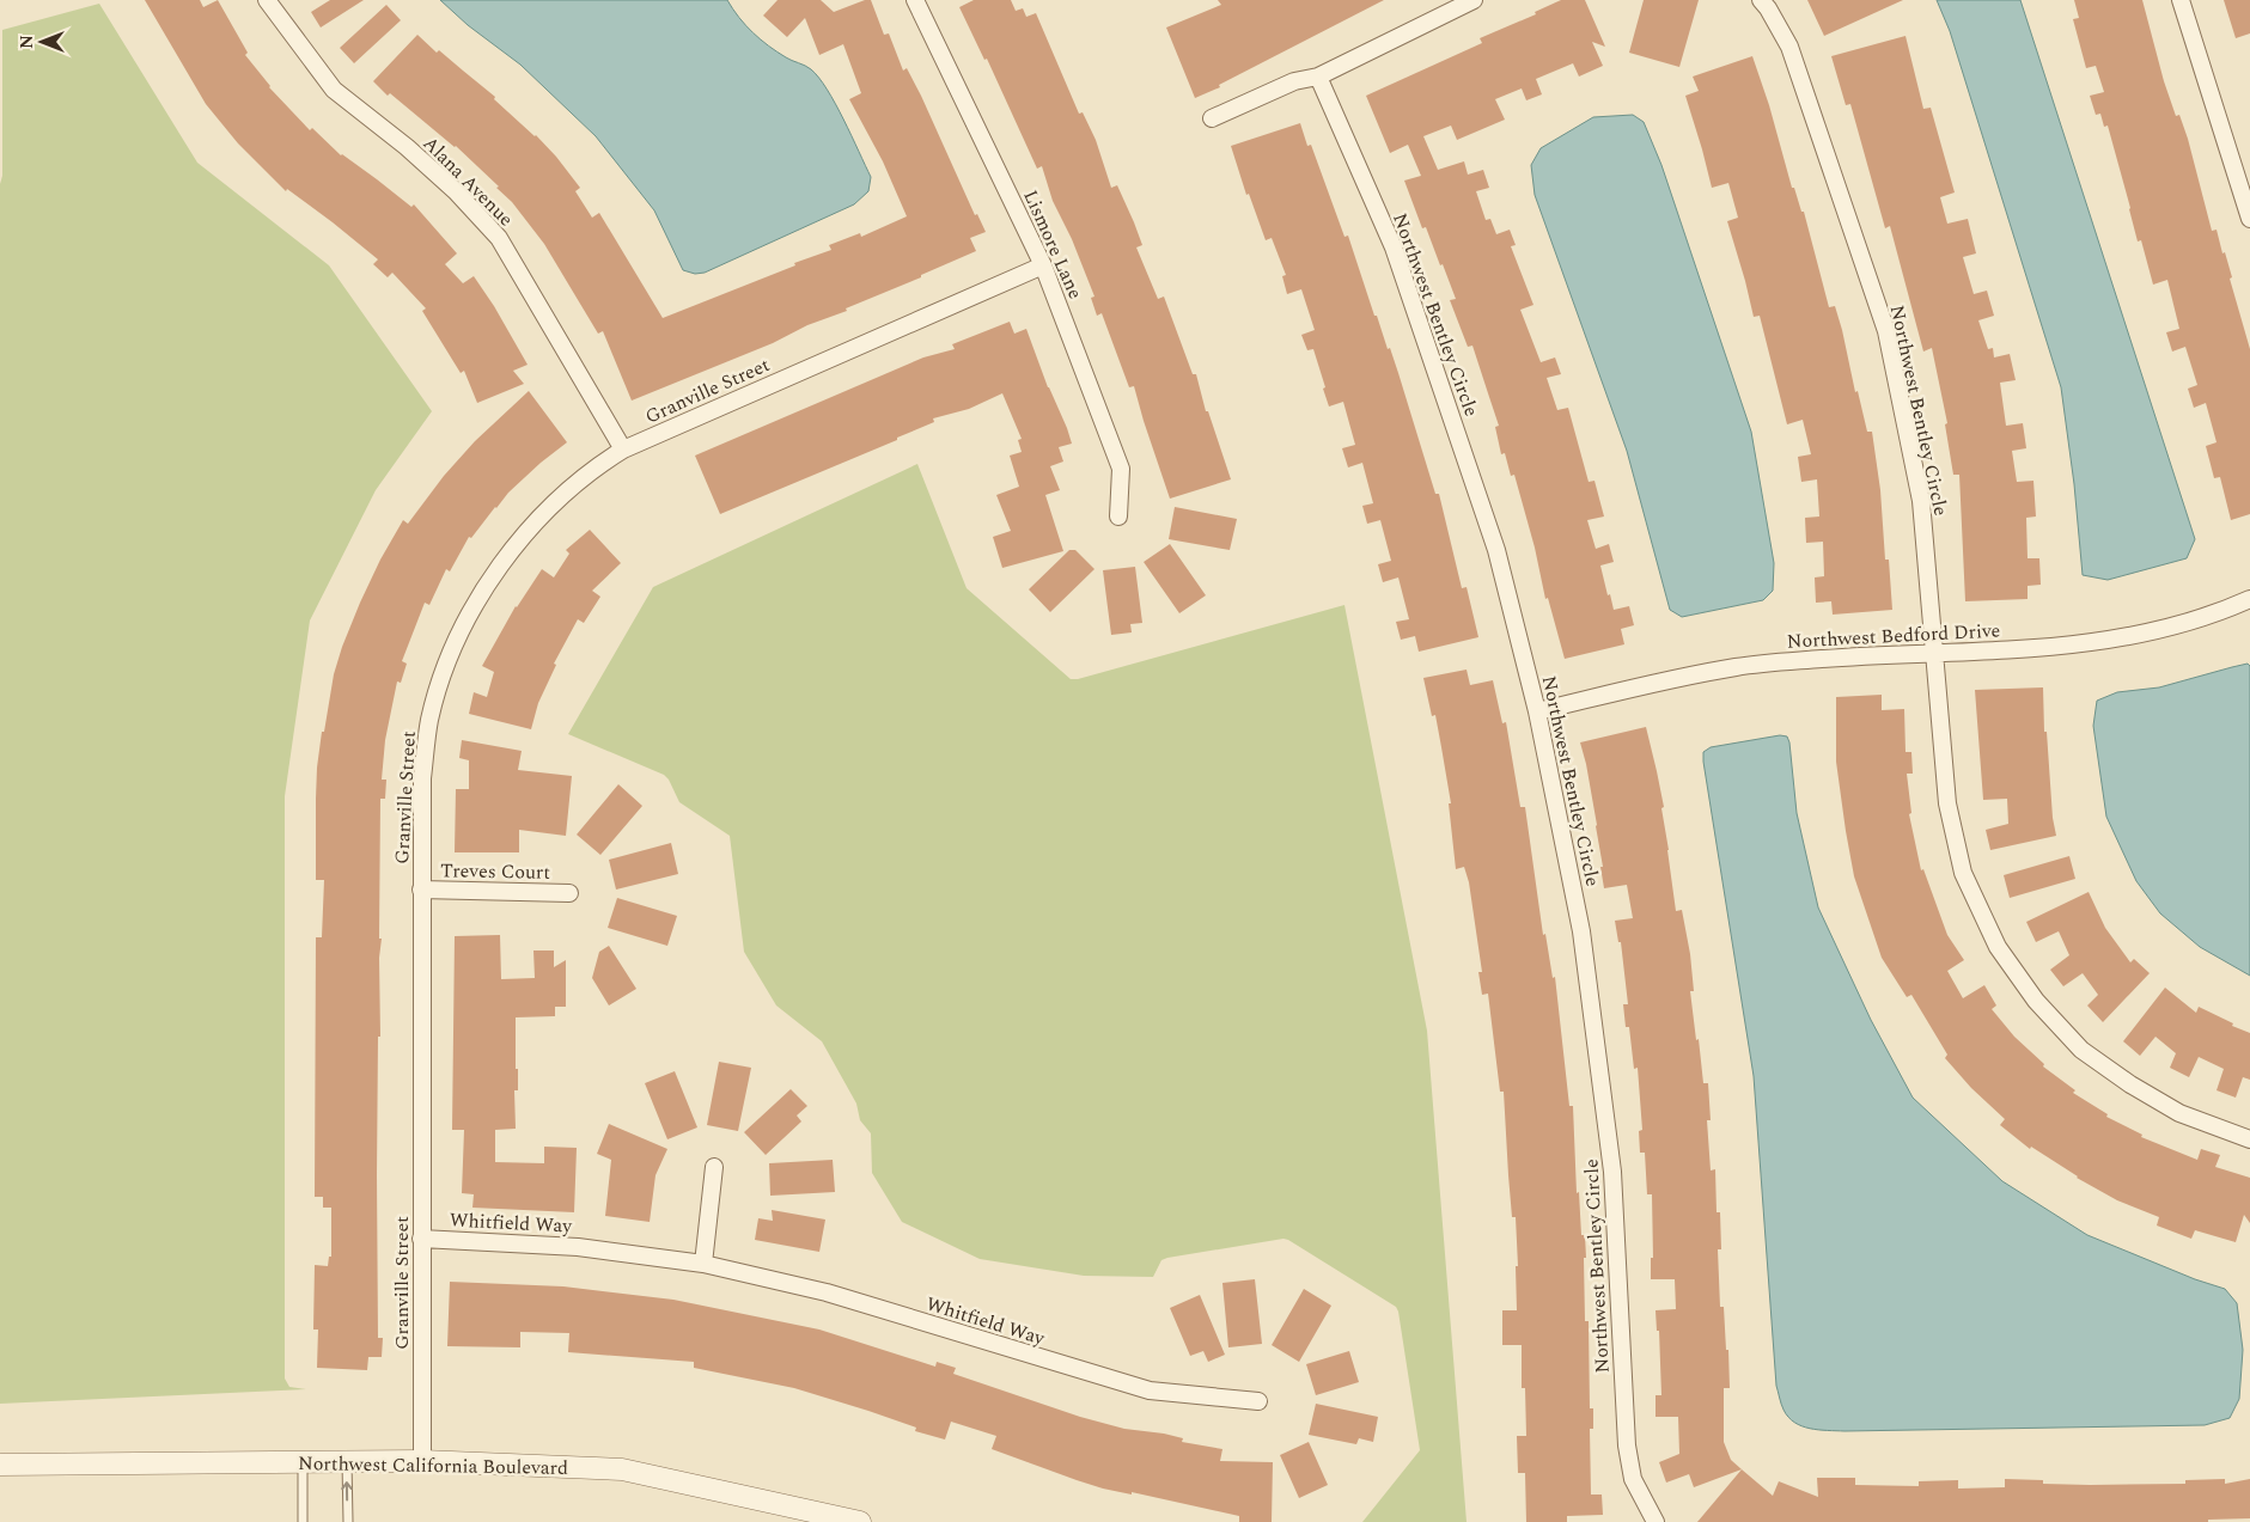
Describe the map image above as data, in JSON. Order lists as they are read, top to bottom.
{
  "streets": {
    "street": [
      "Alana Avenue",
      "Lismore Lane",
      "Northwest Bentley Circle",
      "Granville Street",
      "Northwest Bedford Drive",
      "Treves Court",
      "Whitfield Way",
      "Northwest California Boulevard"
    ]
  },
  "crossings": [
    ["Alana Avenue", "Granville Street"],
    ["Lismore Lane", "Granville Street"],
    ["Northwest Bentley Circle", "Northwest Bedford Drive"],
    ["Granville Street", "Treves Court"],
    ["Granville Street", "Whitfield Way"],
    ["Granville Street", "Northwest California Boulevard"]
  ],
  "north": "left"
}
